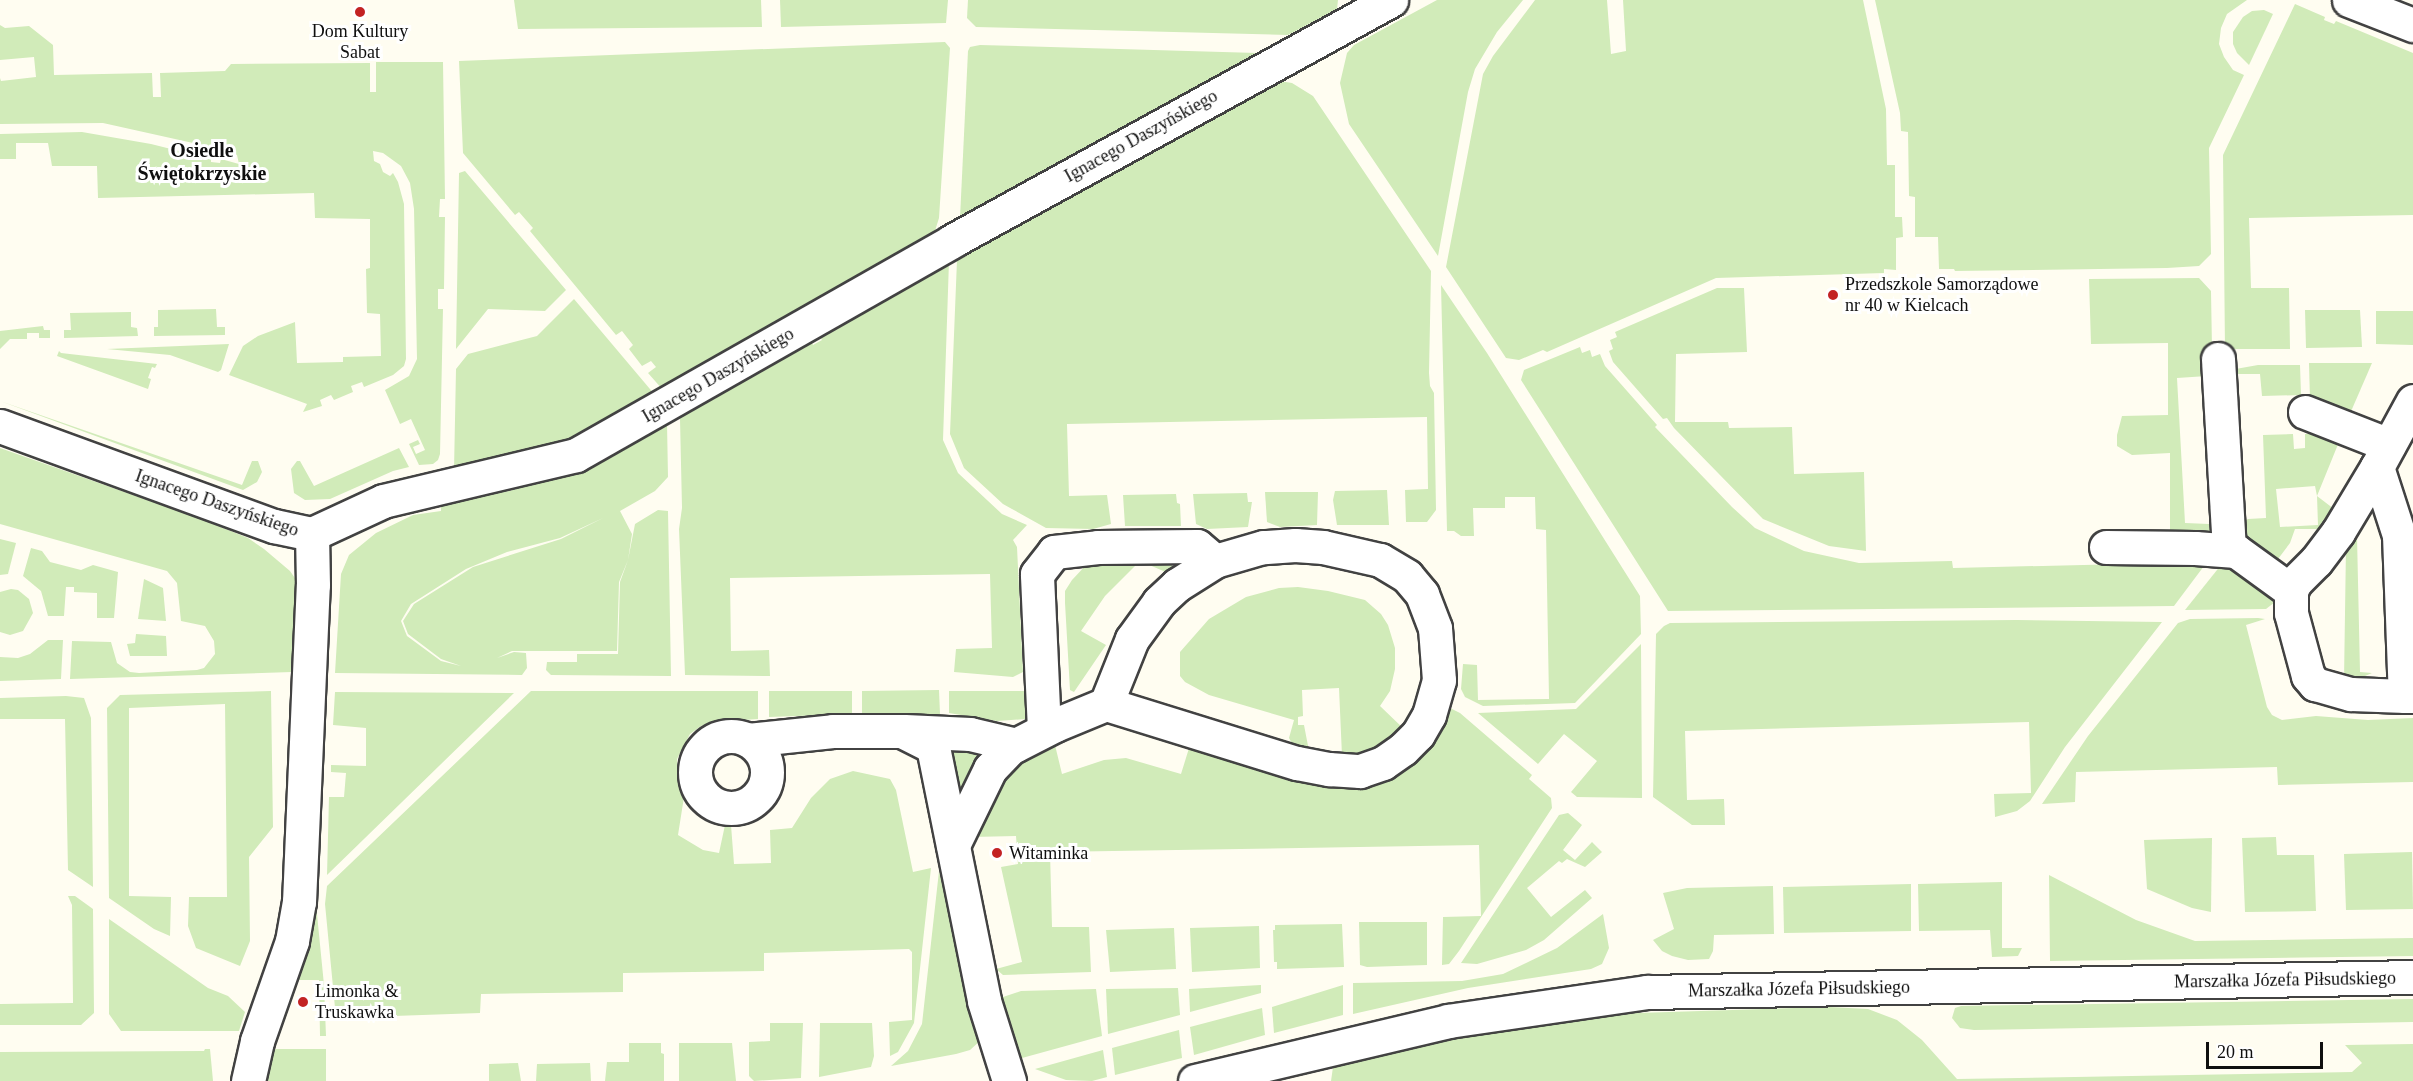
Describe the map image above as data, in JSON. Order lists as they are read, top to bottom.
{
  "streets": {
    "street": ["Ignacego Daszyńskiego", "Marszałka Józefa Piłsudskiego"]
  },
  "districts": ["Osiedle Świętokrzyskie"],
  "places": [
    "Dom Kultury Sabat",
    "Przedszkole Samorządowe nr 40 w Kielcach",
    "Witaminka",
    "Limonka & Truskawka"
  ],
  "scale_bar": "20 m"
}
